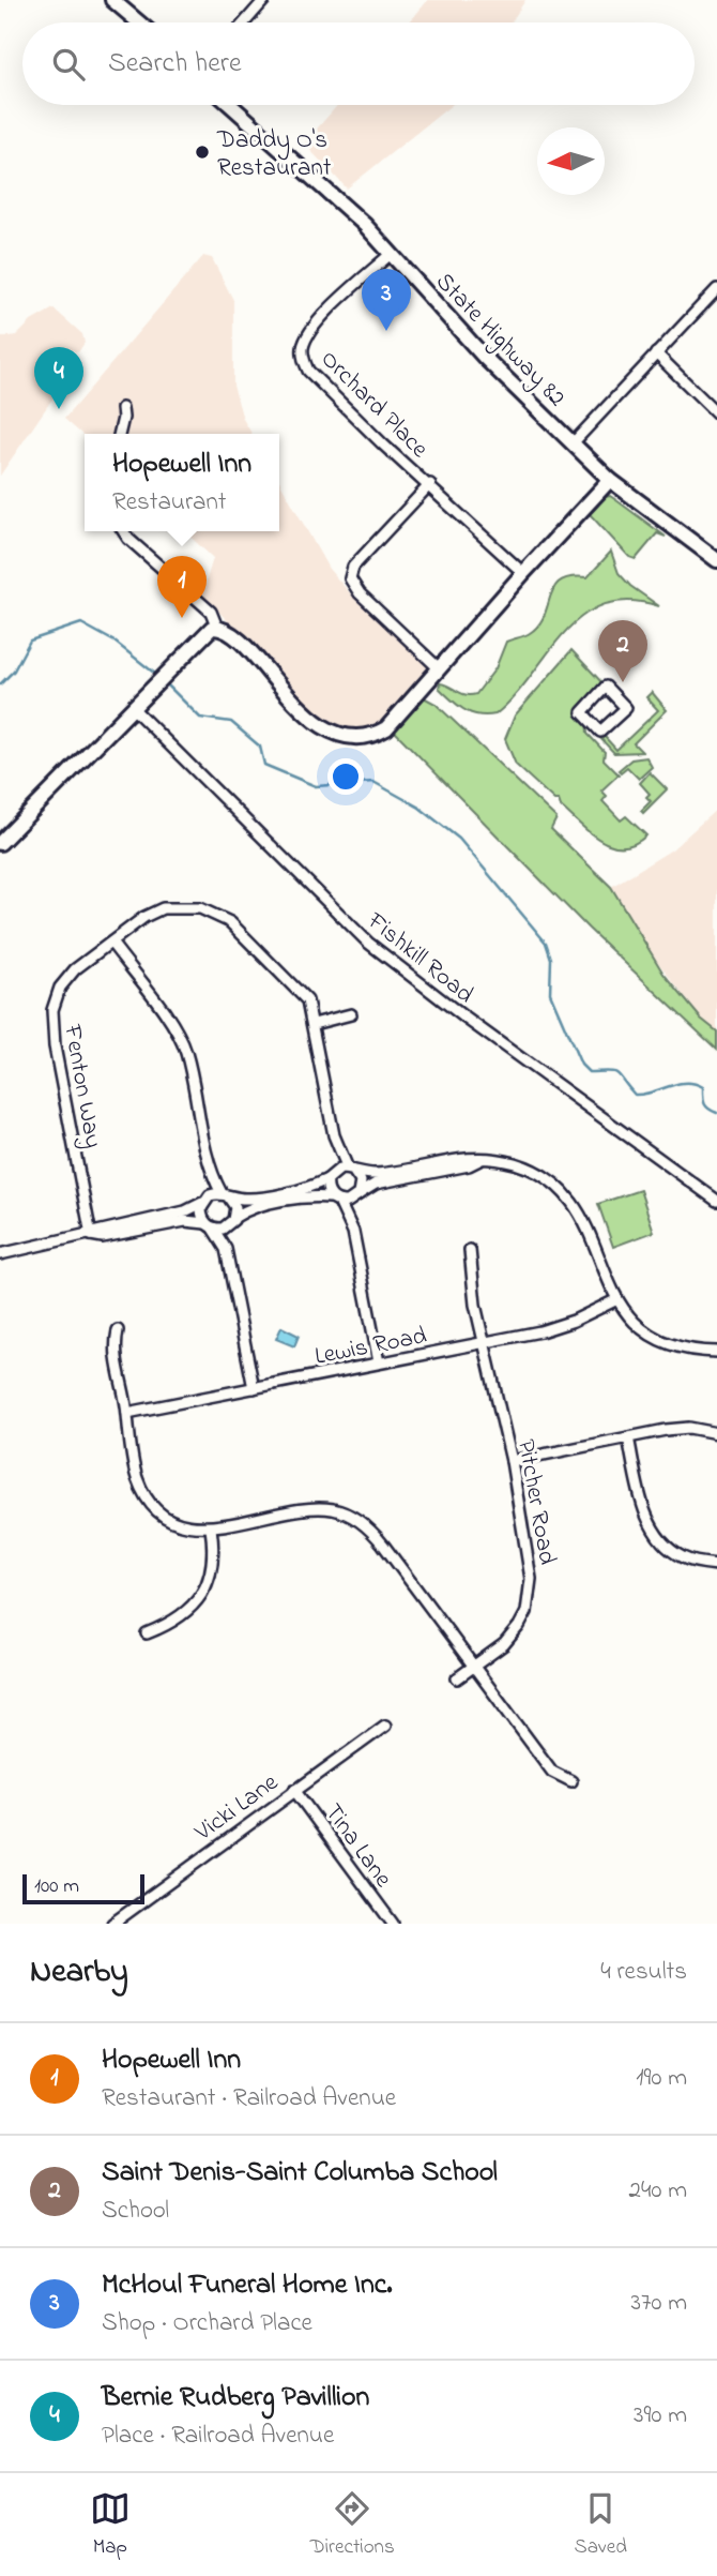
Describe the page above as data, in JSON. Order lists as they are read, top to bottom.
{
  "streets": {
    "main road": ["State Highway 82"],
    "street": [
      "Orchard Place",
      "Fishkill Road",
      "Fenton Way",
      "Lewis Road",
      "Pitcher Road",
      "Vicki Lane",
      "Tina Lane"
    ]
  },
  "crossings": [
    ["State Highway 82", "Orchard Place"],
    ["Lewis Road", "Pitcher Road"],
    ["Vicki Lane", "Tina Lane"]
  ],
  "places": ["Daddy O's Restaurant"],
  "scale_bar": "100 m",
  "north": "left",
  "page": {
    "search": "Search here",
    "pins": [
      "3",
      "4",
      "1",
      "2"
    ],
    "popup": ["Hopewell Inn", "Restaurant"],
    "scale": "100 m",
    "heading": ["Nearby", "4 results"],
    "list": [
      {
        "mark": "1",
        "name": "Hopewell Inn",
        "note": "Restaurant · Railroad Avenue",
        "value": "190 m"
      },
      {
        "mark": "2",
        "name": "Saint Denis-Saint Columba School",
        "note": "School",
        "value": "240 m"
      },
      {
        "mark": "3",
        "name": "McHoul Funeral Home Inc.",
        "note": "Shop · Orchard Place",
        "value": "370 m"
      },
      {
        "mark": "4",
        "name": "Bernie Rudberg Pavillion",
        "note": "Place · Railroad Avenue",
        "value": "390 m"
      }
    ],
    "nav": ["Map", "Directions", "Saved"]
  }
}
